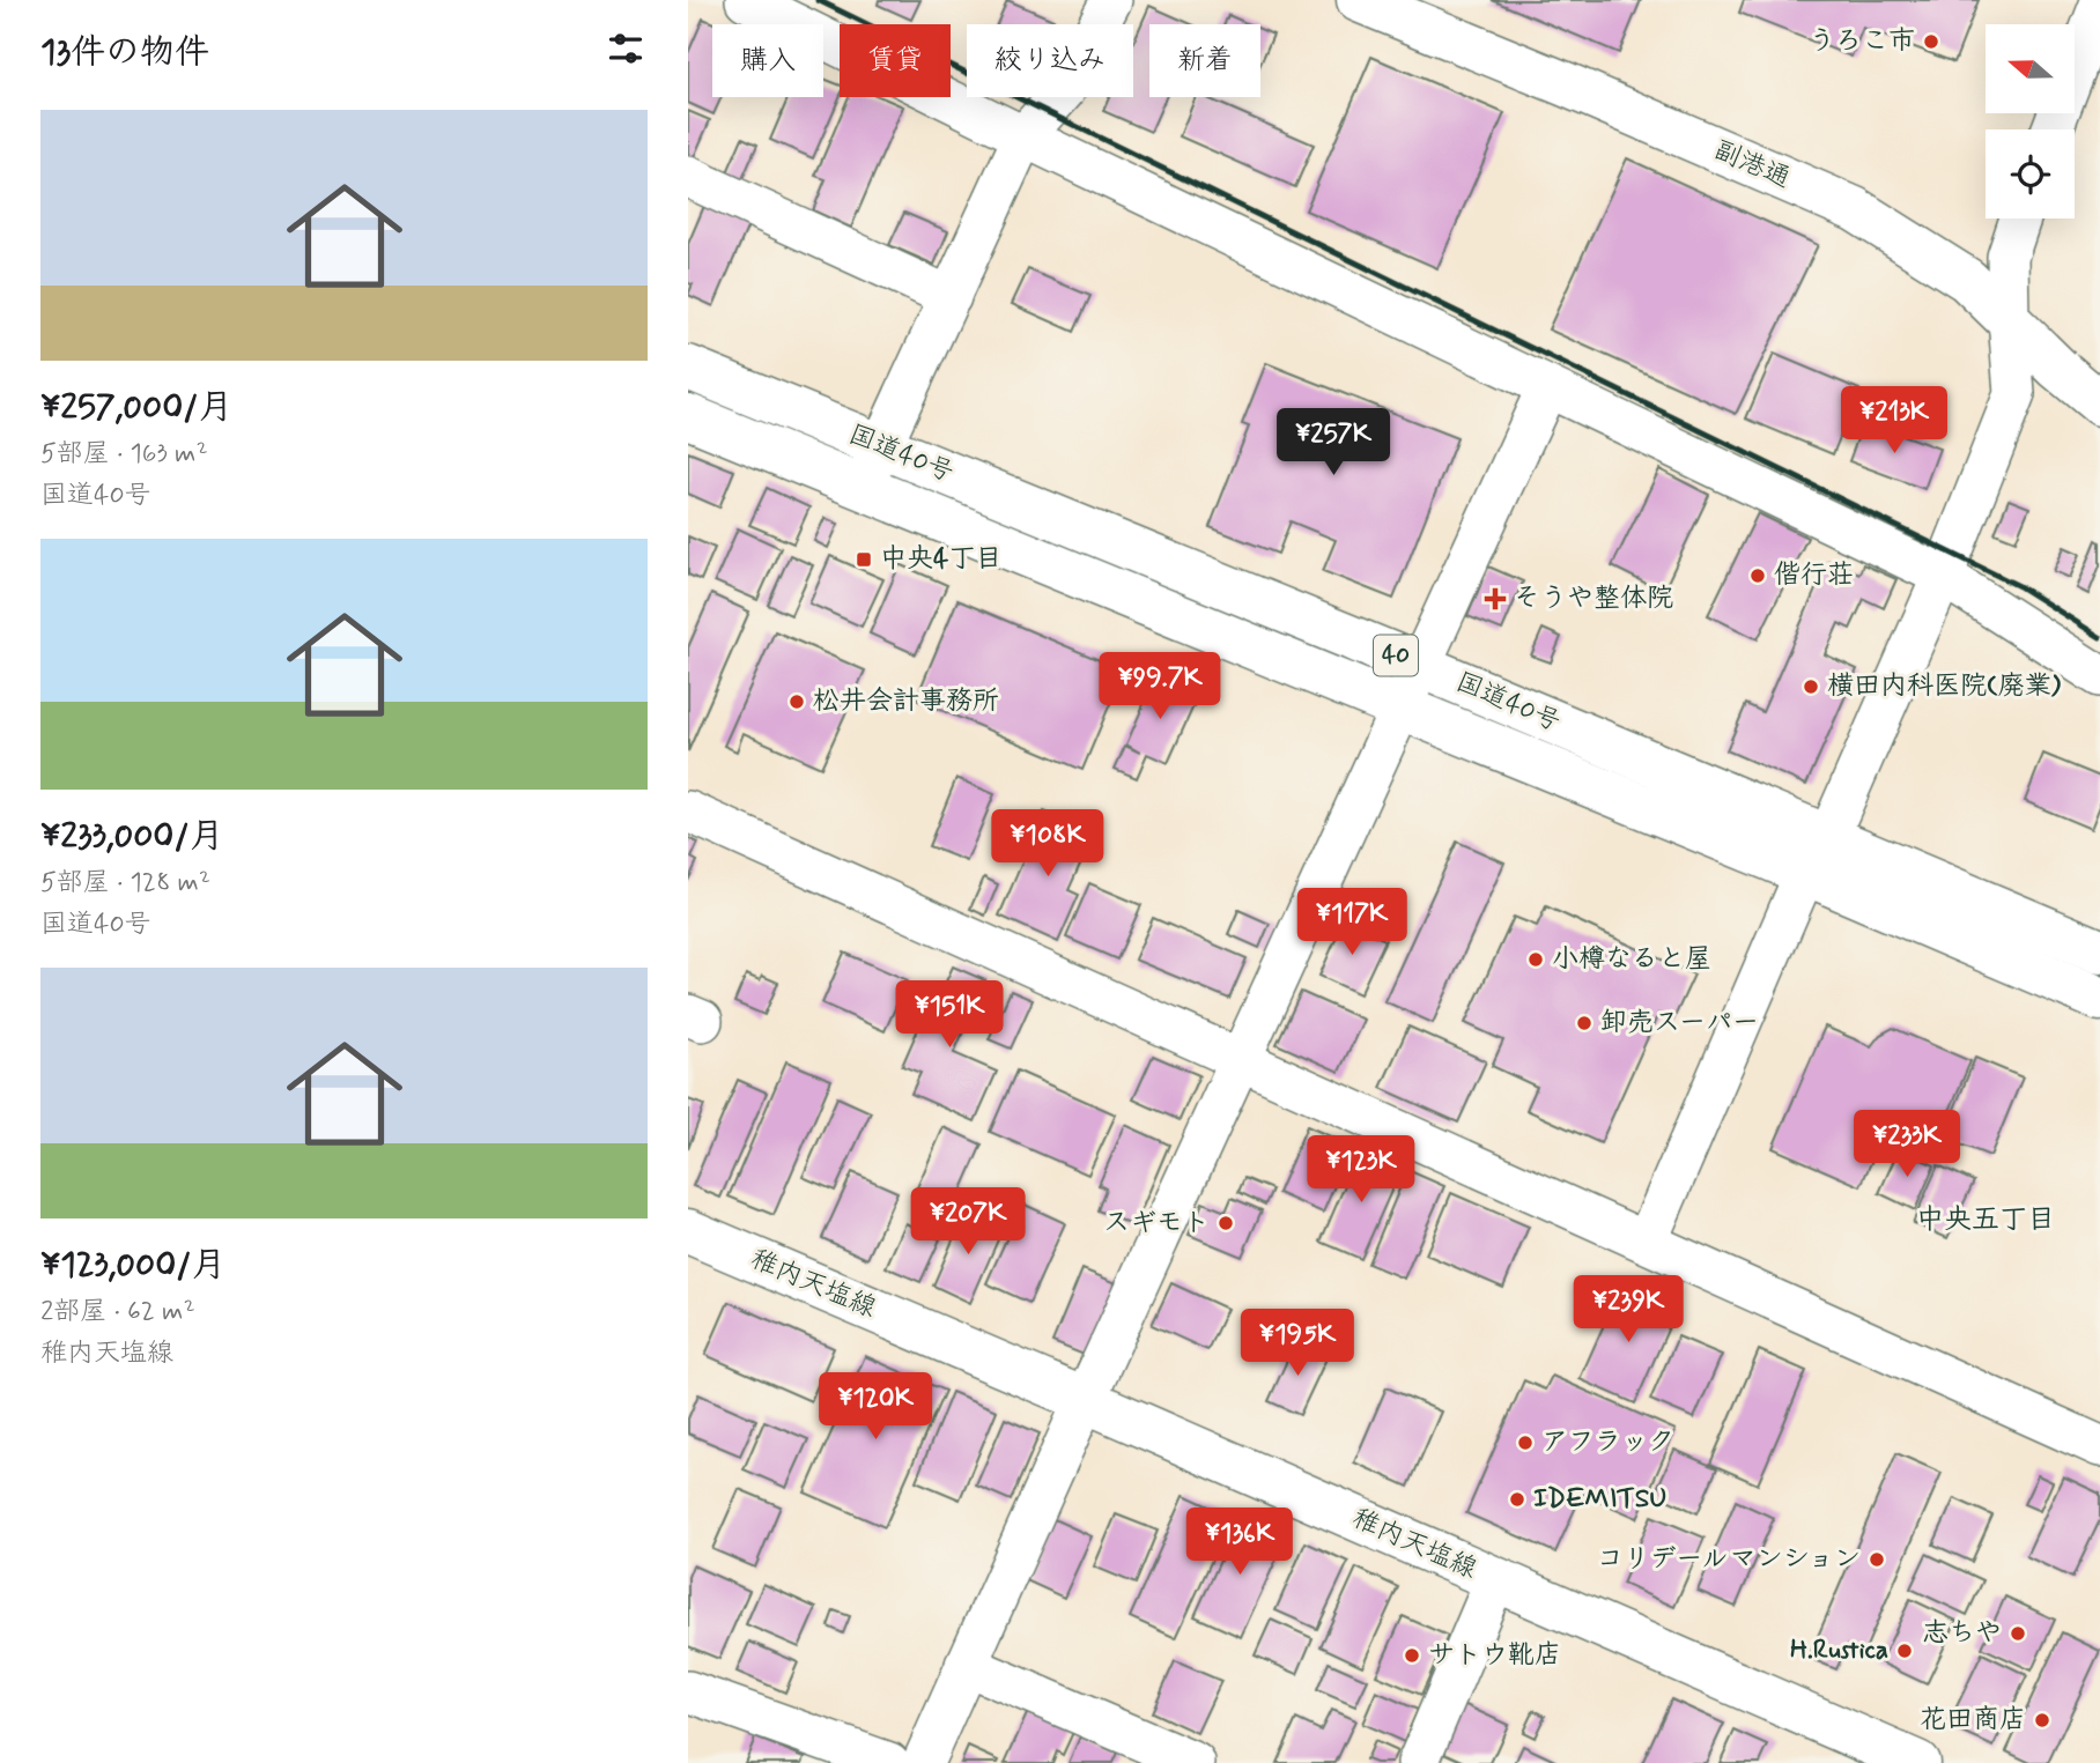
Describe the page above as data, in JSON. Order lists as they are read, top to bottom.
{
  "streets": {
    "main road": [
      "副港通",
      "国道40号",
      "40",
      "稚内天塩線"
    ]
  },
  "districts": ["中央五丁目"],
  "places": {
    "other": [
      "うろこ市",
      "偕行荘",
      "横田内科医院(廃業)",
      "松井会計事務所",
      "小樽なると屋",
      "卸売スーパー",
      "スギモト",
      "アフラック",
      "IDEMITSU",
      "コリデールマンション",
      "志ちや",
      "H.Rustica",
      "サトウ靴店",
      "花田商店"
    ],
    "transit": ["中央4丁目"],
    "health": ["そうや整体院"]
  },
  "north": "left",
  "page": {
    "heading": "13件の物件",
    "chip": [
      "購入",
      "賃貸",
      "絞り込み",
      "新着"
    ],
    "list": [
      {
        "name": "¥257,000/月",
        "note": "5部屋 · 163 m² · 国道40号"
      },
      {
        "name": "¥233,000/月",
        "note": "5部屋 · 128 m² · 国道40号"
      },
      {
        "name": "¥123,000/月",
        "note": "2部屋 · 62 m² · 稚内天塩線"
      }
    ],
    "price": [
      "¥213K",
      "¥257K",
      "¥99.7K",
      "¥108K",
      "¥117K",
      "¥151K",
      "¥233K",
      "¥123K",
      "¥207K",
      "¥239K",
      "¥195K",
      "¥120K",
      "¥136K"
    ]
  }
}
